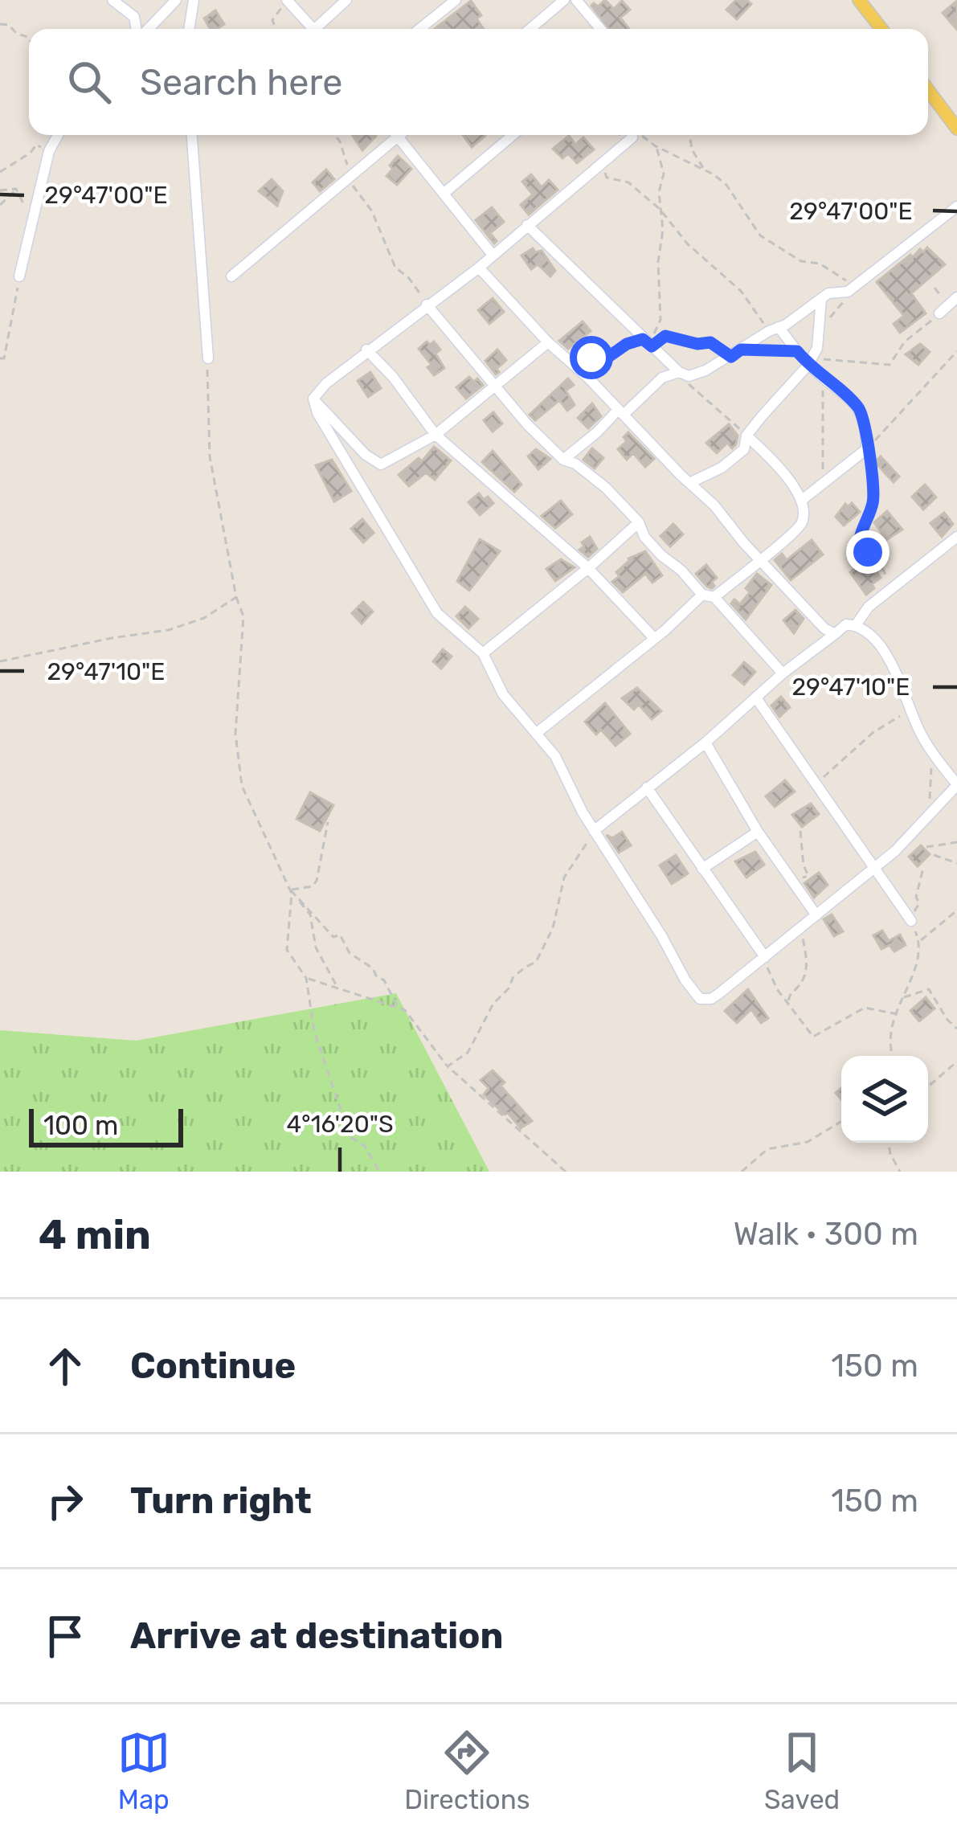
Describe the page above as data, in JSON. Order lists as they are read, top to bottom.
{
  "scale_bar": "100 m",
  "page": {
    "search": "Search here",
    "scale": "100 m",
    "heading": ["4 min", "Walk · 300 m"],
    "list": [
      ["Continue", "150 m"],
      ["Turn right", "150 m"],
      "Arrive at destination"
    ],
    "nav": ["Map", "Directions", "Saved"]
  },
  "coordinates": ["29°47'00\"E", "29°47'10\"E", "4°16'20\"S"]
}
